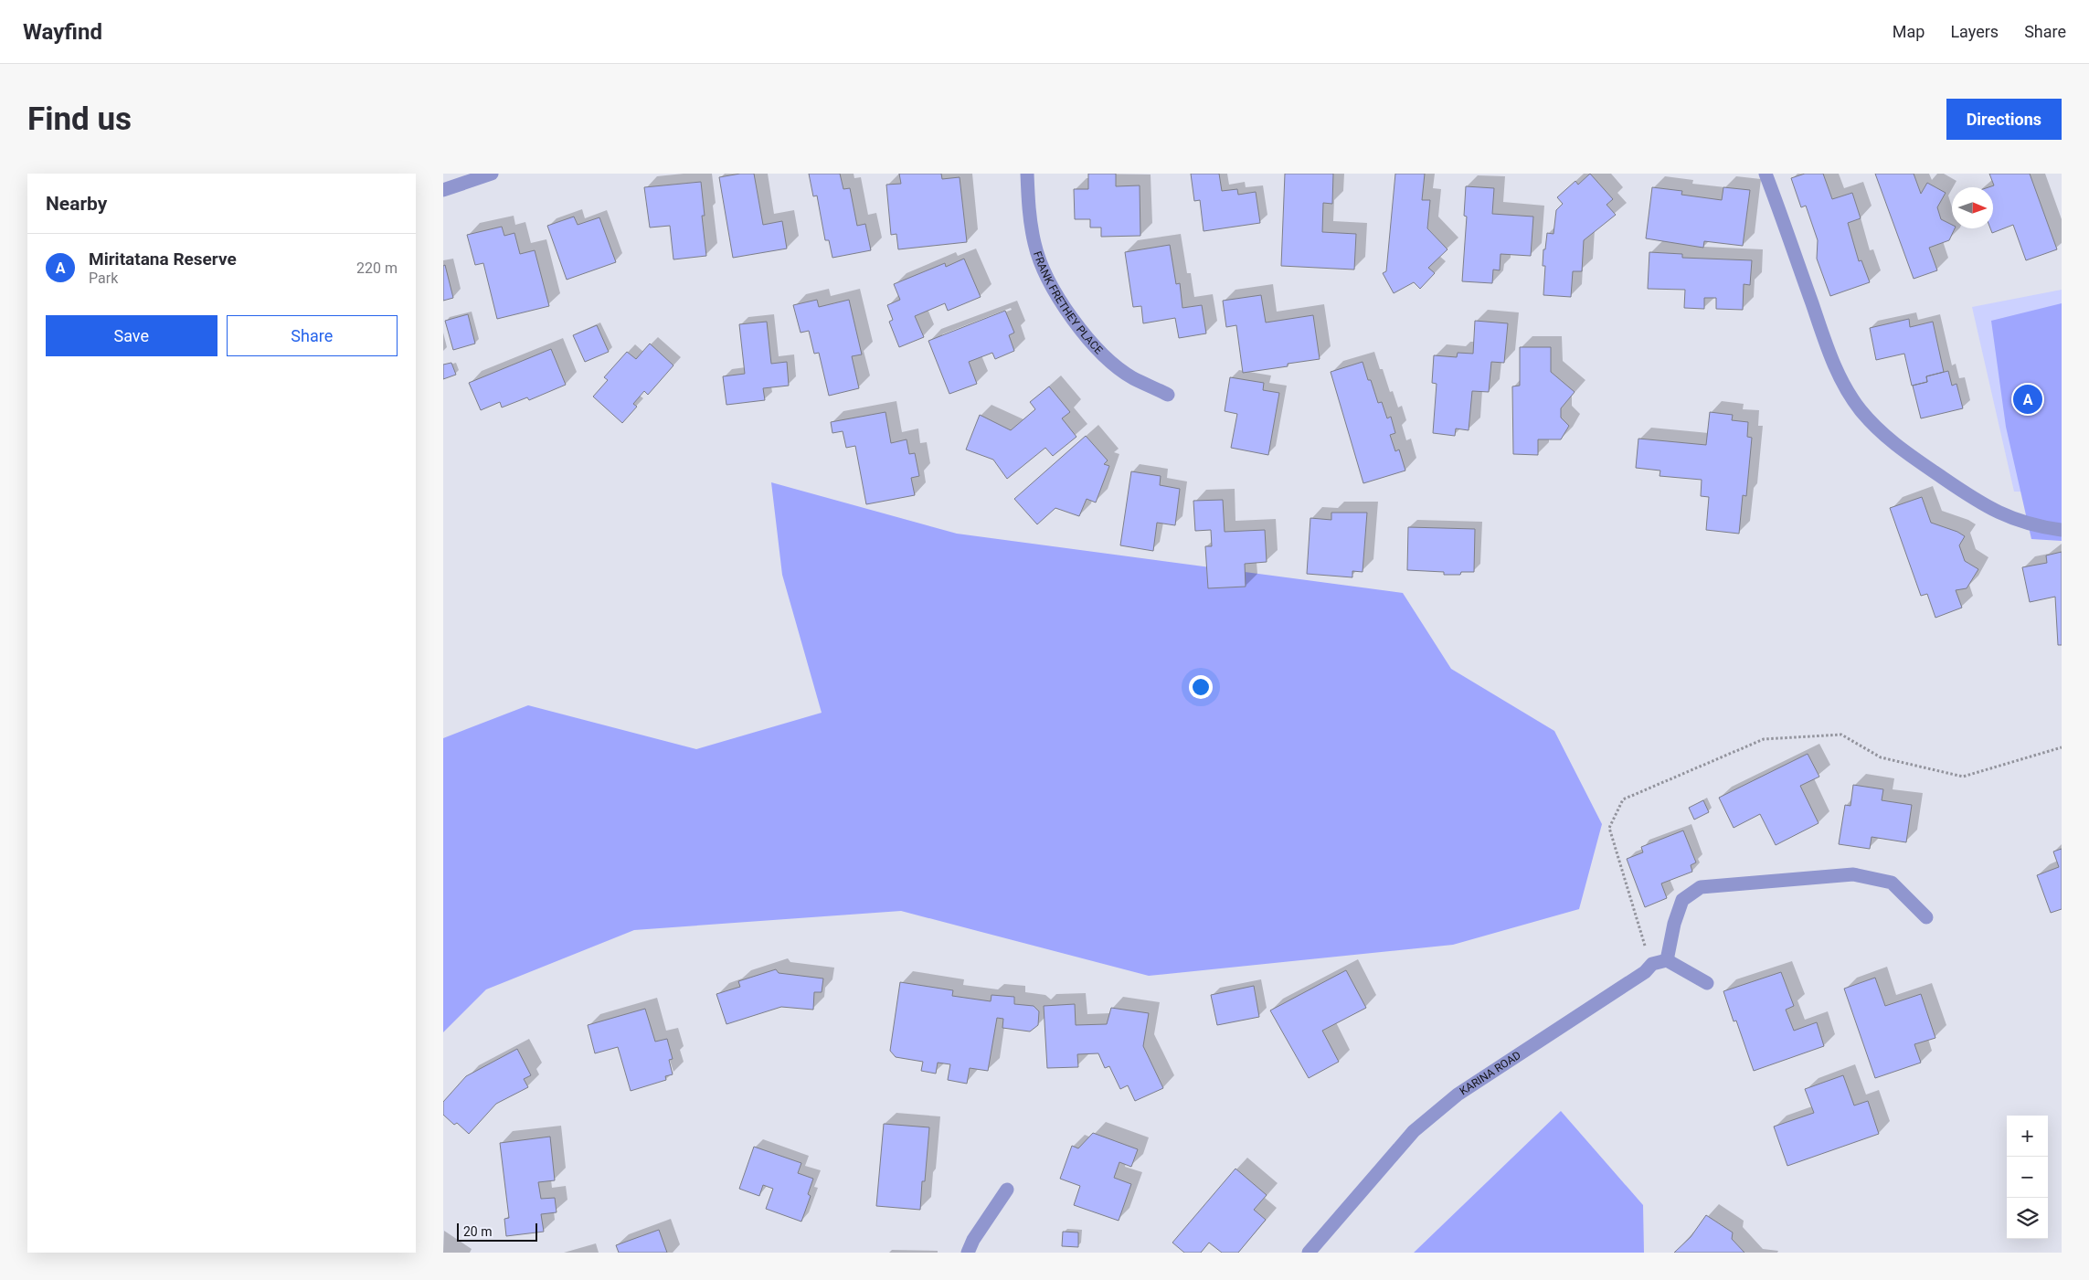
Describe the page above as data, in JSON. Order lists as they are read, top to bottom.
{
  "streets": {
    "street": ["FRANK FRETHEY PLACE", "KARINA ROAD"]
  },
  "scale_bar": "20 m",
  "north": "right",
  "page": {
    "header": "Wayfind",
    "nav": ["Map", "Layers", "Share"],
    "buttons": [
      "Directions",
      ["Save", "Share"]
    ],
    "title": "Find us",
    "heading": "Nearby",
    "list": [
      {
        "mark": "A",
        "name": "Miritatana Reserve",
        "note": "Park",
        "value": "220 m"
      }
    ],
    "pins": "A",
    "map_buttons": ["+", "−"],
    "scale": "20 m"
  }
}
